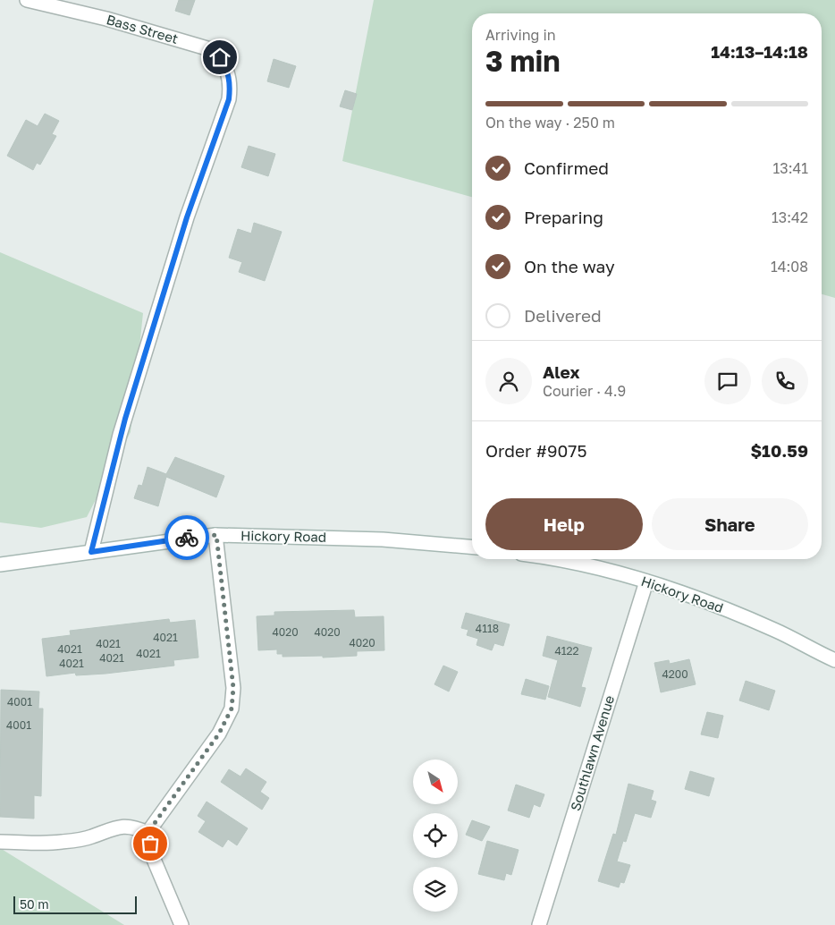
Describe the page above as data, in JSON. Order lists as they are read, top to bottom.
{
  "streets": {
    "street": ["Bass Street", "Hickory Road", "Southlawn Avenue"]
  },
  "crossings": [
    ["Bass Street", "Hickory Road"],
    ["Hickory Road", "Southlawn Avenue"]
  ],
  "house_numbers": [
    "4118",
    "4020",
    "4020",
    "4021",
    "4020",
    "4021",
    "4021",
    "4122",
    "4021",
    "4021",
    "4021",
    "4200",
    "4001",
    "4001"
  ],
  "scale_bar": "50 m",
  "north": "bottom right",
  "page": {
    "heading": ["3 min", "Arriving in", "14:13–14:18"],
    "panel": [
      "Alex",
      "Courier · 4.9",
      "Order #9075",
      "$10.59"
    ],
    "bar": "On the way · 250 m",
    "list": [
      ["Confirmed", "13:41"],
      ["Preparing", "13:42"],
      ["On the way", "14:08"],
      "Delivered"
    ],
    "buttons": ["Help", "Share"],
    "scale": "50 m"
  }
}
